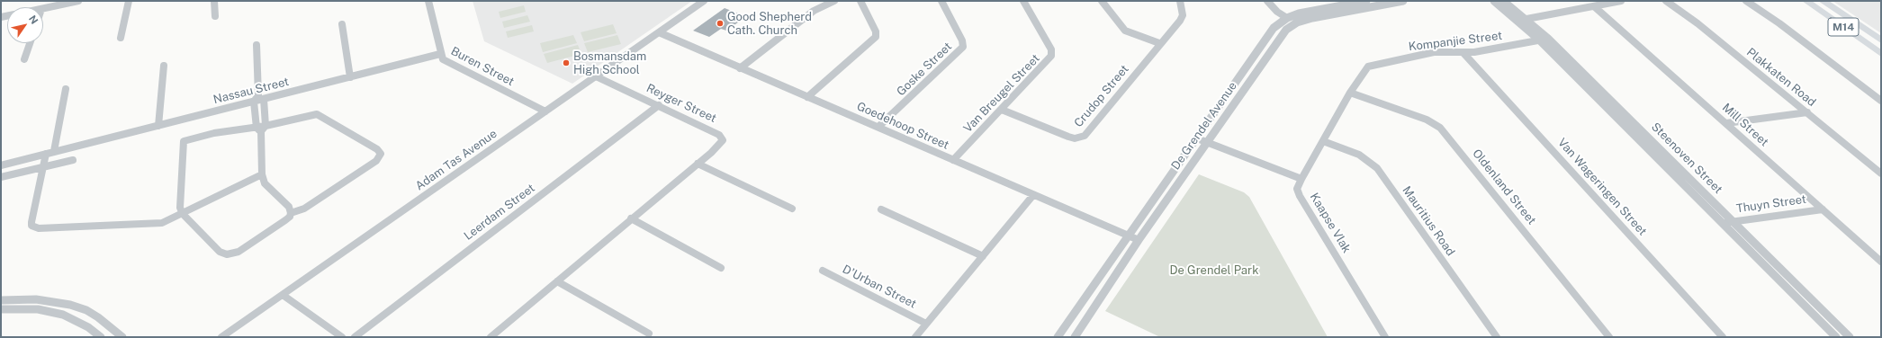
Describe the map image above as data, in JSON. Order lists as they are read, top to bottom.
{
  "streets": {
    "main road": ["M14"],
    "street": [
      "Kompanjie Street",
      "Buren Street",
      "Goske Street",
      "Plakkaten Road",
      "Nassau Street",
      "Van Breugel Street",
      "Crudop Street",
      "Reyger Street",
      "Mill Street",
      "Goedehoop Street",
      "De Grendel Avenue",
      "Steenoven Street",
      "Adam Tas Avenue",
      "Oldenland Street",
      "Van Wageringen Street",
      "Thuyn Street",
      "Leerdam Street",
      "Mauritius Road",
      "Kaapse Vlak",
      "D'Urban Street"
    ]
  },
  "crossings": [
    ["Kompanjie Street", "Steenoven Street"],
    ["Kompanjie Street", "Oldenland Street"],
    ["Kompanjie Street", "Van Wageringen Street"],
    ["Kompanjie Street", "Mauritius Road"],
    ["Kompanjie Street", "Kaapse Vlak"],
    ["Buren Street", "Nassau Street"],
    ["Buren Street", "Adam Tas Avenue"],
    ["Goske Street", "Goedehoop Street"],
    ["Van Breugel Street", "Crudop Street"],
    ["Van Breugel Street", "Goedehoop Street"],
    ["Reyger Street", "Adam Tas Avenue"],
    ["Reyger Street", "Leerdam Street"],
    ["Mill Street", "Thuyn Street"],
    ["Goedehoop Street", "De Grendel Avenue"],
    ["Goedehoop Street", "Adam Tas Avenue"],
    ["Steenoven Street", "Thuyn Street"]
  ],
  "parks": ["De Grendel Park"],
  "places": ["Good Shepherd Cath. Church", "Bosmansdam High School"],
  "north": "top right"
}
